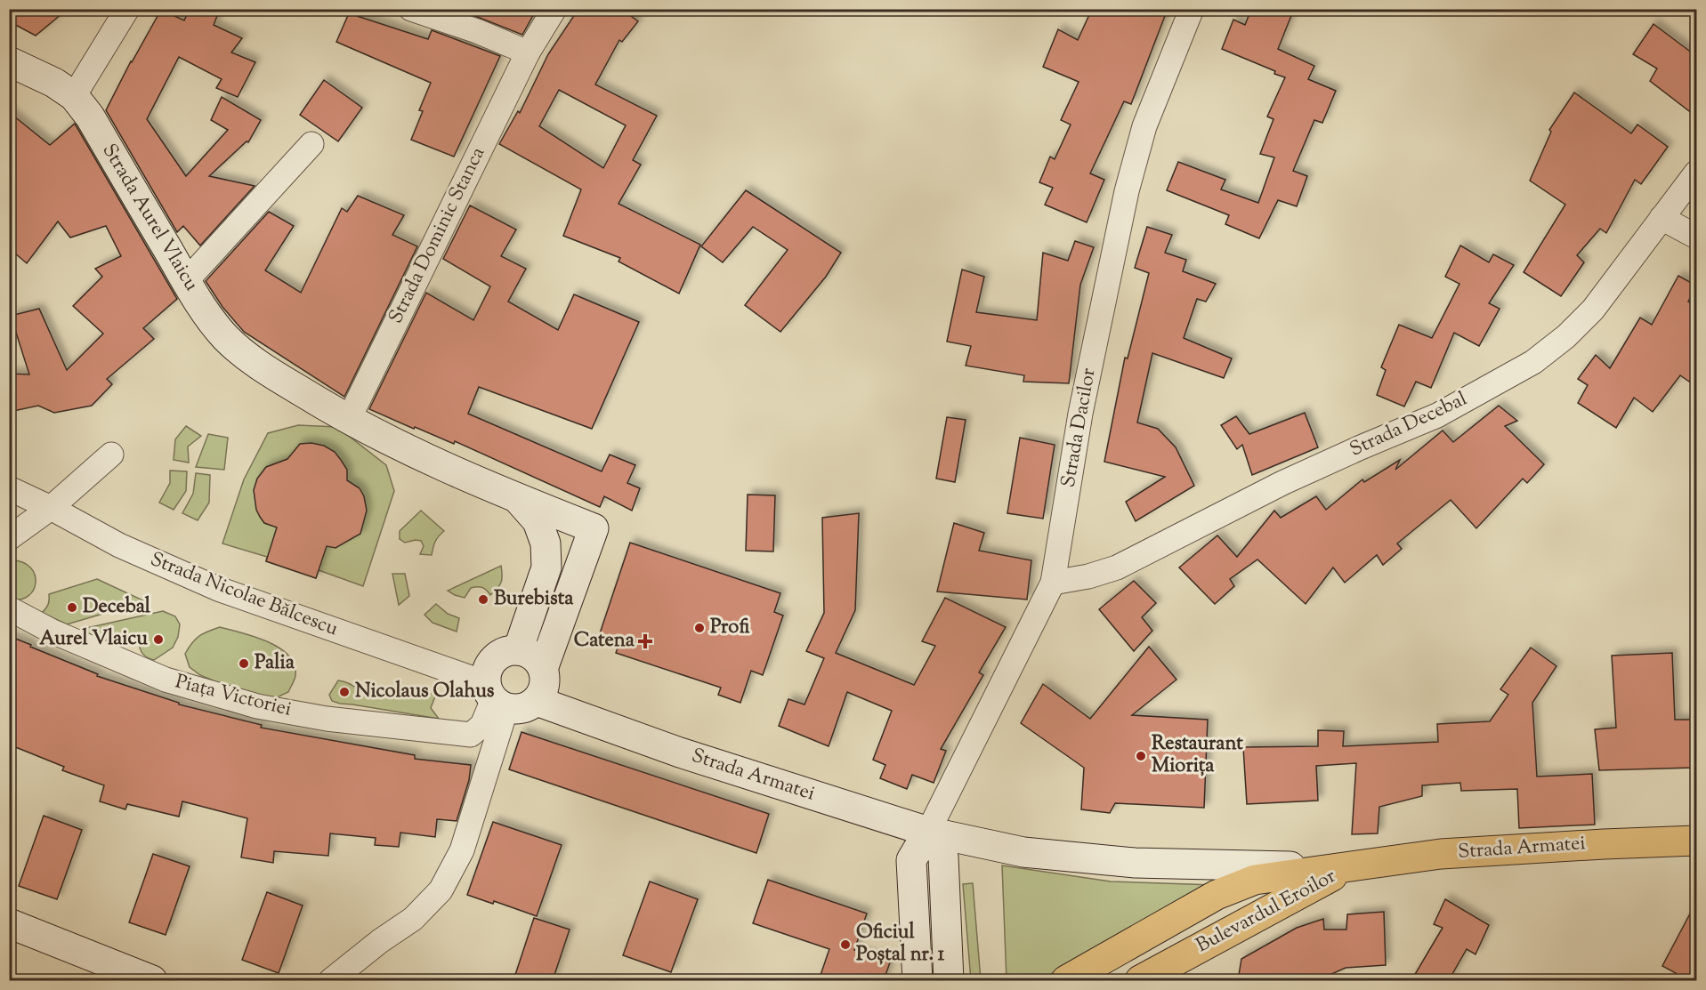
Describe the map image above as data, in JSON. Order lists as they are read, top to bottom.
{
  "streets": {
    "main road": ["Strada Aurel Vlaicu", "Strada Armatei", "Bulevardul Eroilor"],
    "street": [
      "Strada Dominic Stanca",
      "Strada Decebal",
      "Strada Dacilor",
      "Strada Nicolae Bălcescu",
      "Piața Victoriei"
    ]
  },
  "crossings": [
    ["Strada Aurel Vlaicu", "Strada Dominic Stanca"],
    ["Strada Decebal", "Strada Dacilor"],
    ["Strada Dacilor", "Strada Armatei"],
    ["Strada Nicolae Bălcescu", "Strada Armatei"],
    ["Strada Armatei", "Bulevardul Eroilor"]
  ],
  "places": {
    "other": [
      "Burebista",
      "Decebal",
      "Profi",
      "Aurel Vlaicu",
      "Palia",
      "Nicolaus Olahus",
      "Restaurant Miorița",
      "Oficiul Poștal nr. 1"
    ],
    "health": ["Catena"]
  }
}
